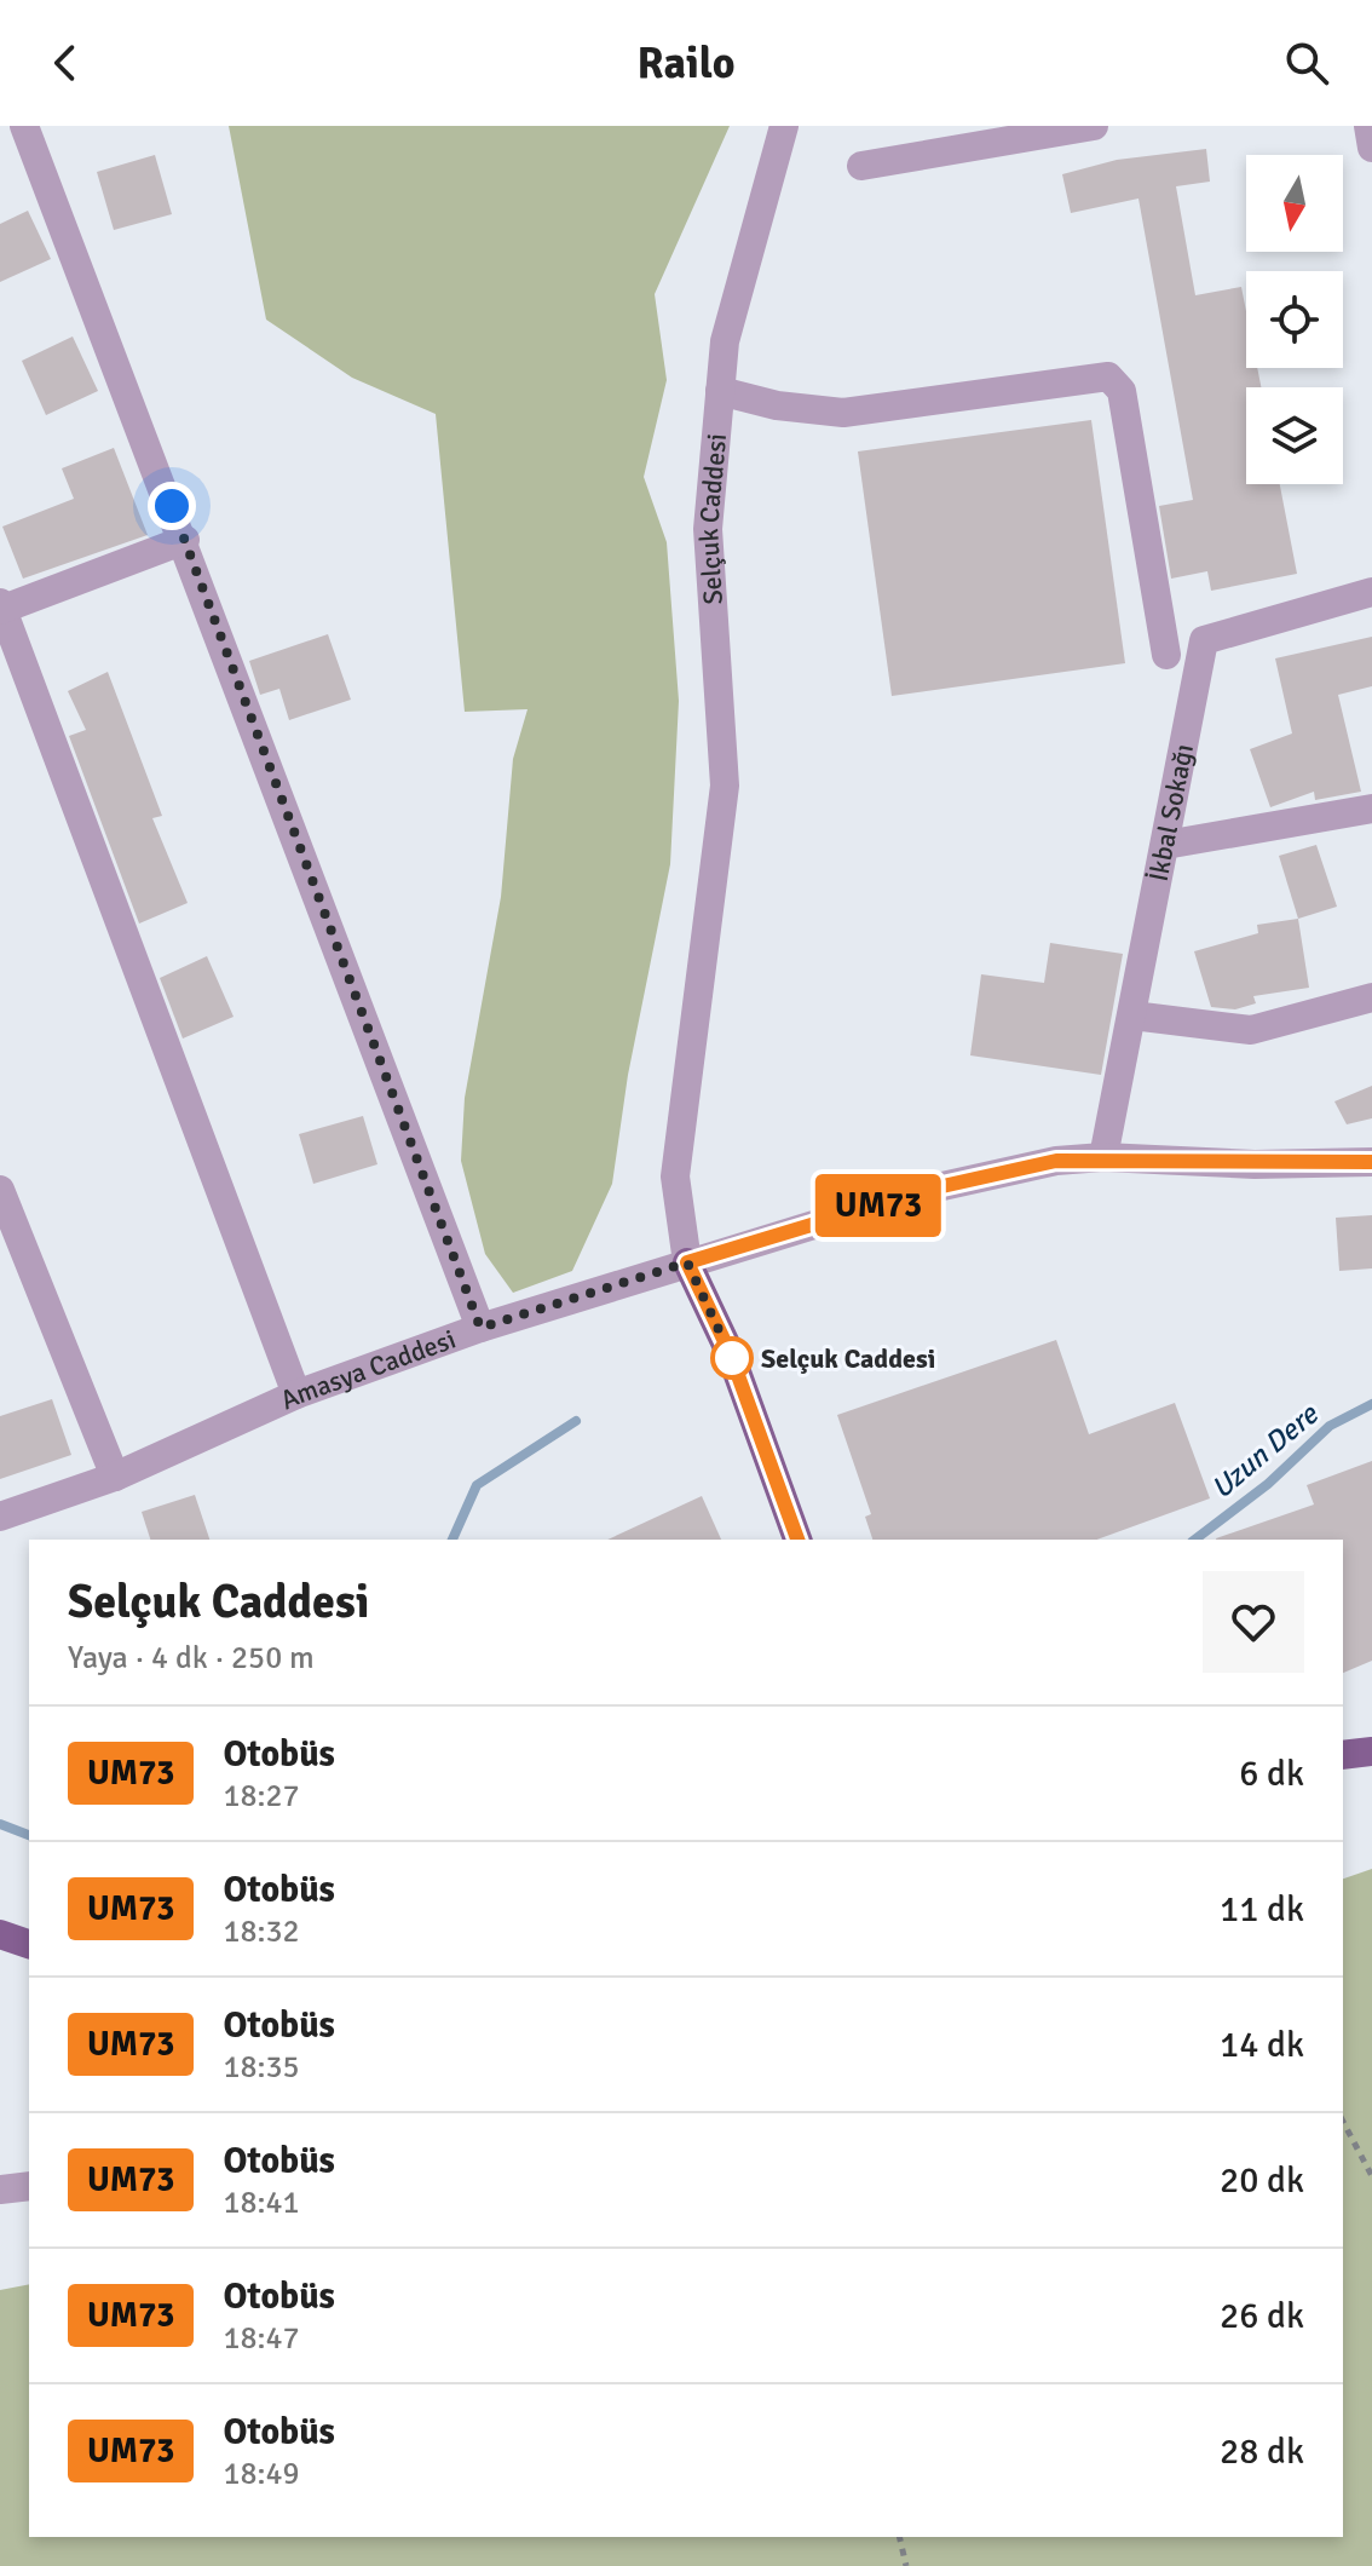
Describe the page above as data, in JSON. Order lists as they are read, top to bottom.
{
  "streets": {
    "street": ["Selçuk Caddesi", "İkbal Sokağı", "Amasya Caddesi"]
  },
  "crossings": [
    ["Selçuk Caddesi", "Amasya Caddesi"],
    ["İkbal Sokağı", "Amasya Caddesi"]
  ],
  "water": ["Uzun Dere"],
  "places": ["Selçuk Caddesi"],
  "lines": ["bus line UM73"],
  "north": "bottom",
  "page": {
    "header": "Railo",
    "on_map": "UM73",
    "heading": ["Selçuk Caddesi", "Yaya · 4 dk · 250 m"],
    "list": [
      {
        "mark": "UM73",
        "name": "Otobüs",
        "note": "18:27",
        "value": "6 dk"
      },
      {
        "mark": "UM73",
        "name": "Otobüs",
        "note": "18:32",
        "value": "11 dk"
      },
      {
        "mark": "UM73",
        "name": "Otobüs",
        "note": "18:35",
        "value": "14 dk"
      },
      {
        "mark": "UM73",
        "name": "Otobüs",
        "note": "18:41",
        "value": "20 dk"
      },
      {
        "mark": "UM73",
        "name": "Otobüs",
        "note": "18:47",
        "value": "26 dk"
      },
      {
        "mark": "UM73",
        "name": "Otobüs",
        "note": "18:49",
        "value": "28 dk"
      }
    ]
  }
}
